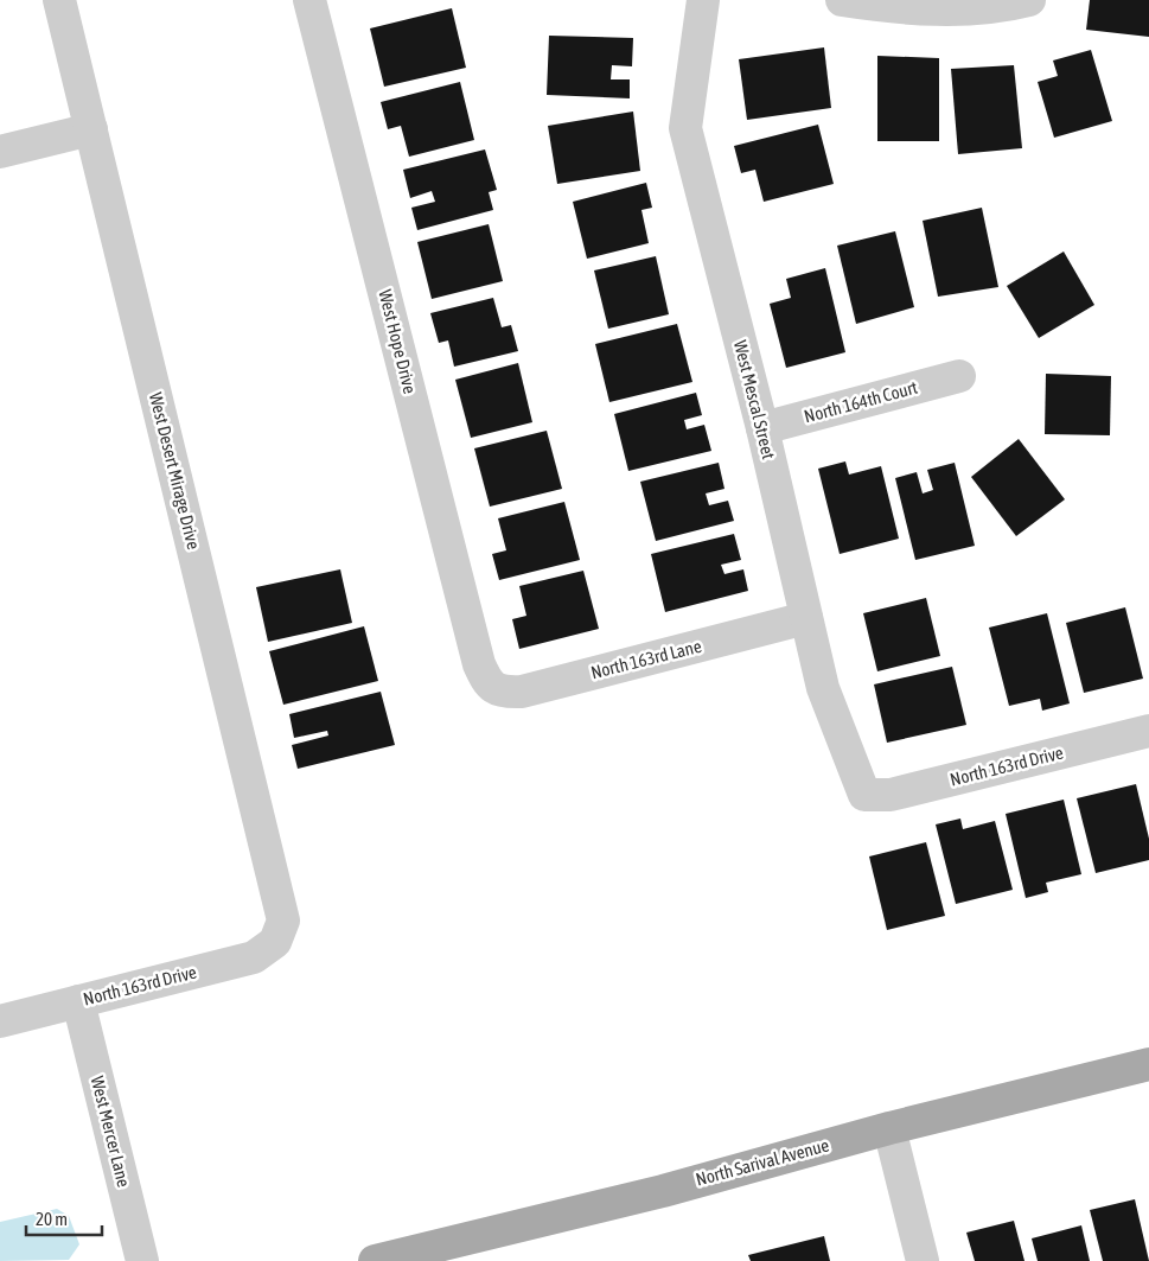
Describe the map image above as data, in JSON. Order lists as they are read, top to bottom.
{
  "streets": {
    "main road": ["North Sarival Avenue"],
    "street": [
      "West Hope Drive",
      "West Mescal Street",
      "North 164th Court",
      "West Desert Mirage Drive",
      "North 163rd Lane",
      "North 163rd Drive",
      "West Mercer Lane"
    ]
  },
  "crossings": [
    ["West Hope Drive", "North 163rd Lane"],
    ["West Mescal Street", "North 164th Court"],
    ["West Mescal Street", "North 163rd Lane"],
    ["West Mescal Street", "North 163rd Drive"],
    ["West Desert Mirage Drive", "North 163rd Drive"],
    ["North 163rd Drive", "West Mercer Lane"]
  ],
  "scale_bar": "20 m"
}
